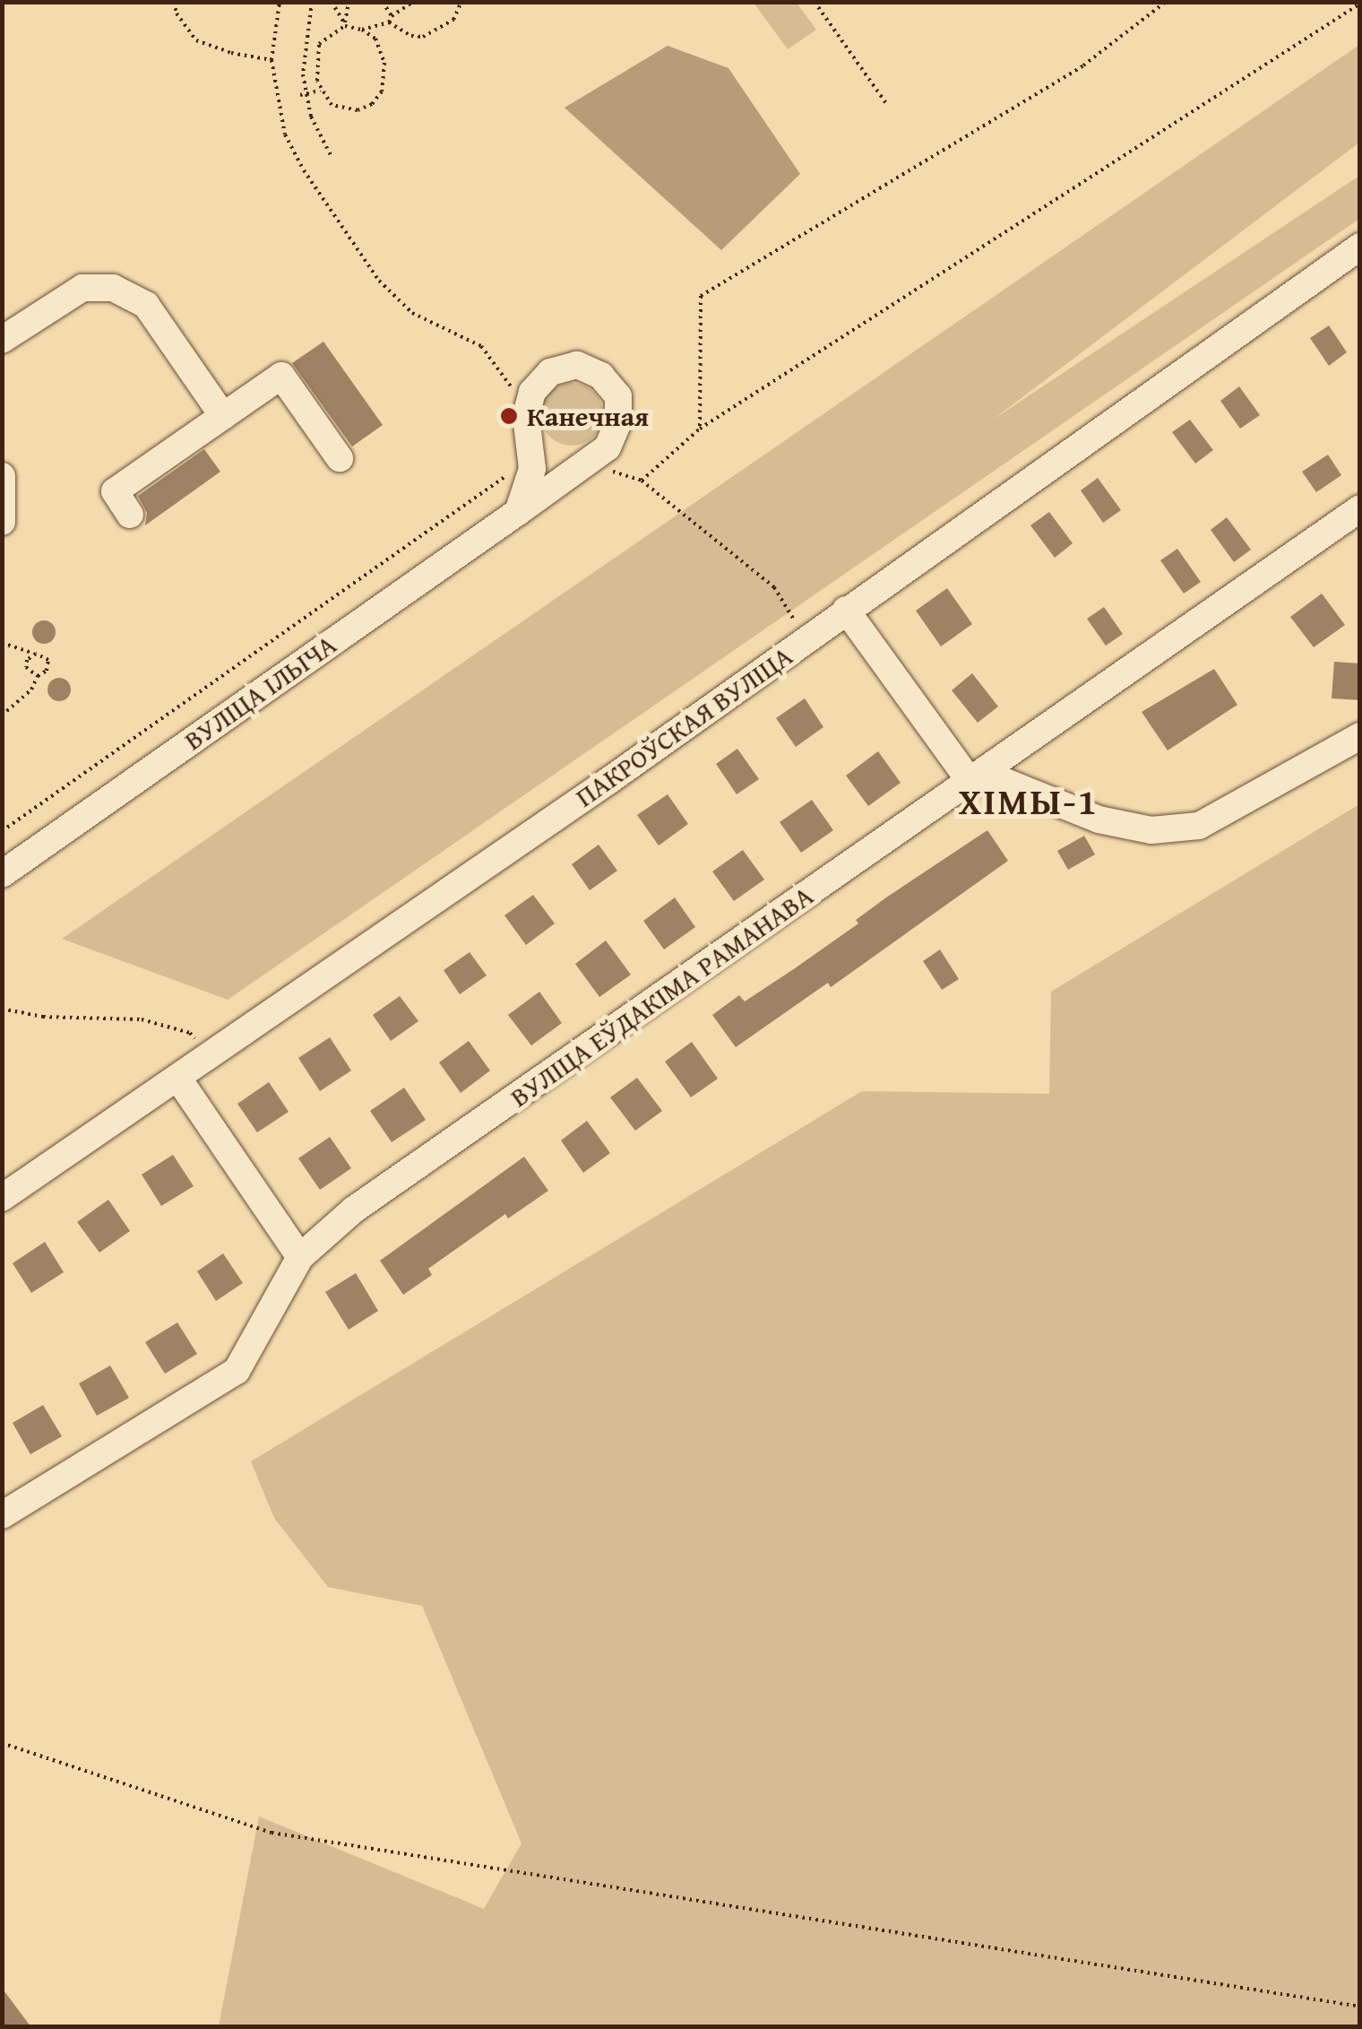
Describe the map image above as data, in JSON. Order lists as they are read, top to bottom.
{
  "streets": {
    "street": ["ВУЛІЦА ІЛЬІЧА", "ПАКРОЎСКАЯ ВУЛІЦА", "ВУЛІЦА ЕЎДАКІМА РАМАНАВА"]
  },
  "districts": ["ХІМЫ-1"],
  "places": ["Канечная"]
}
